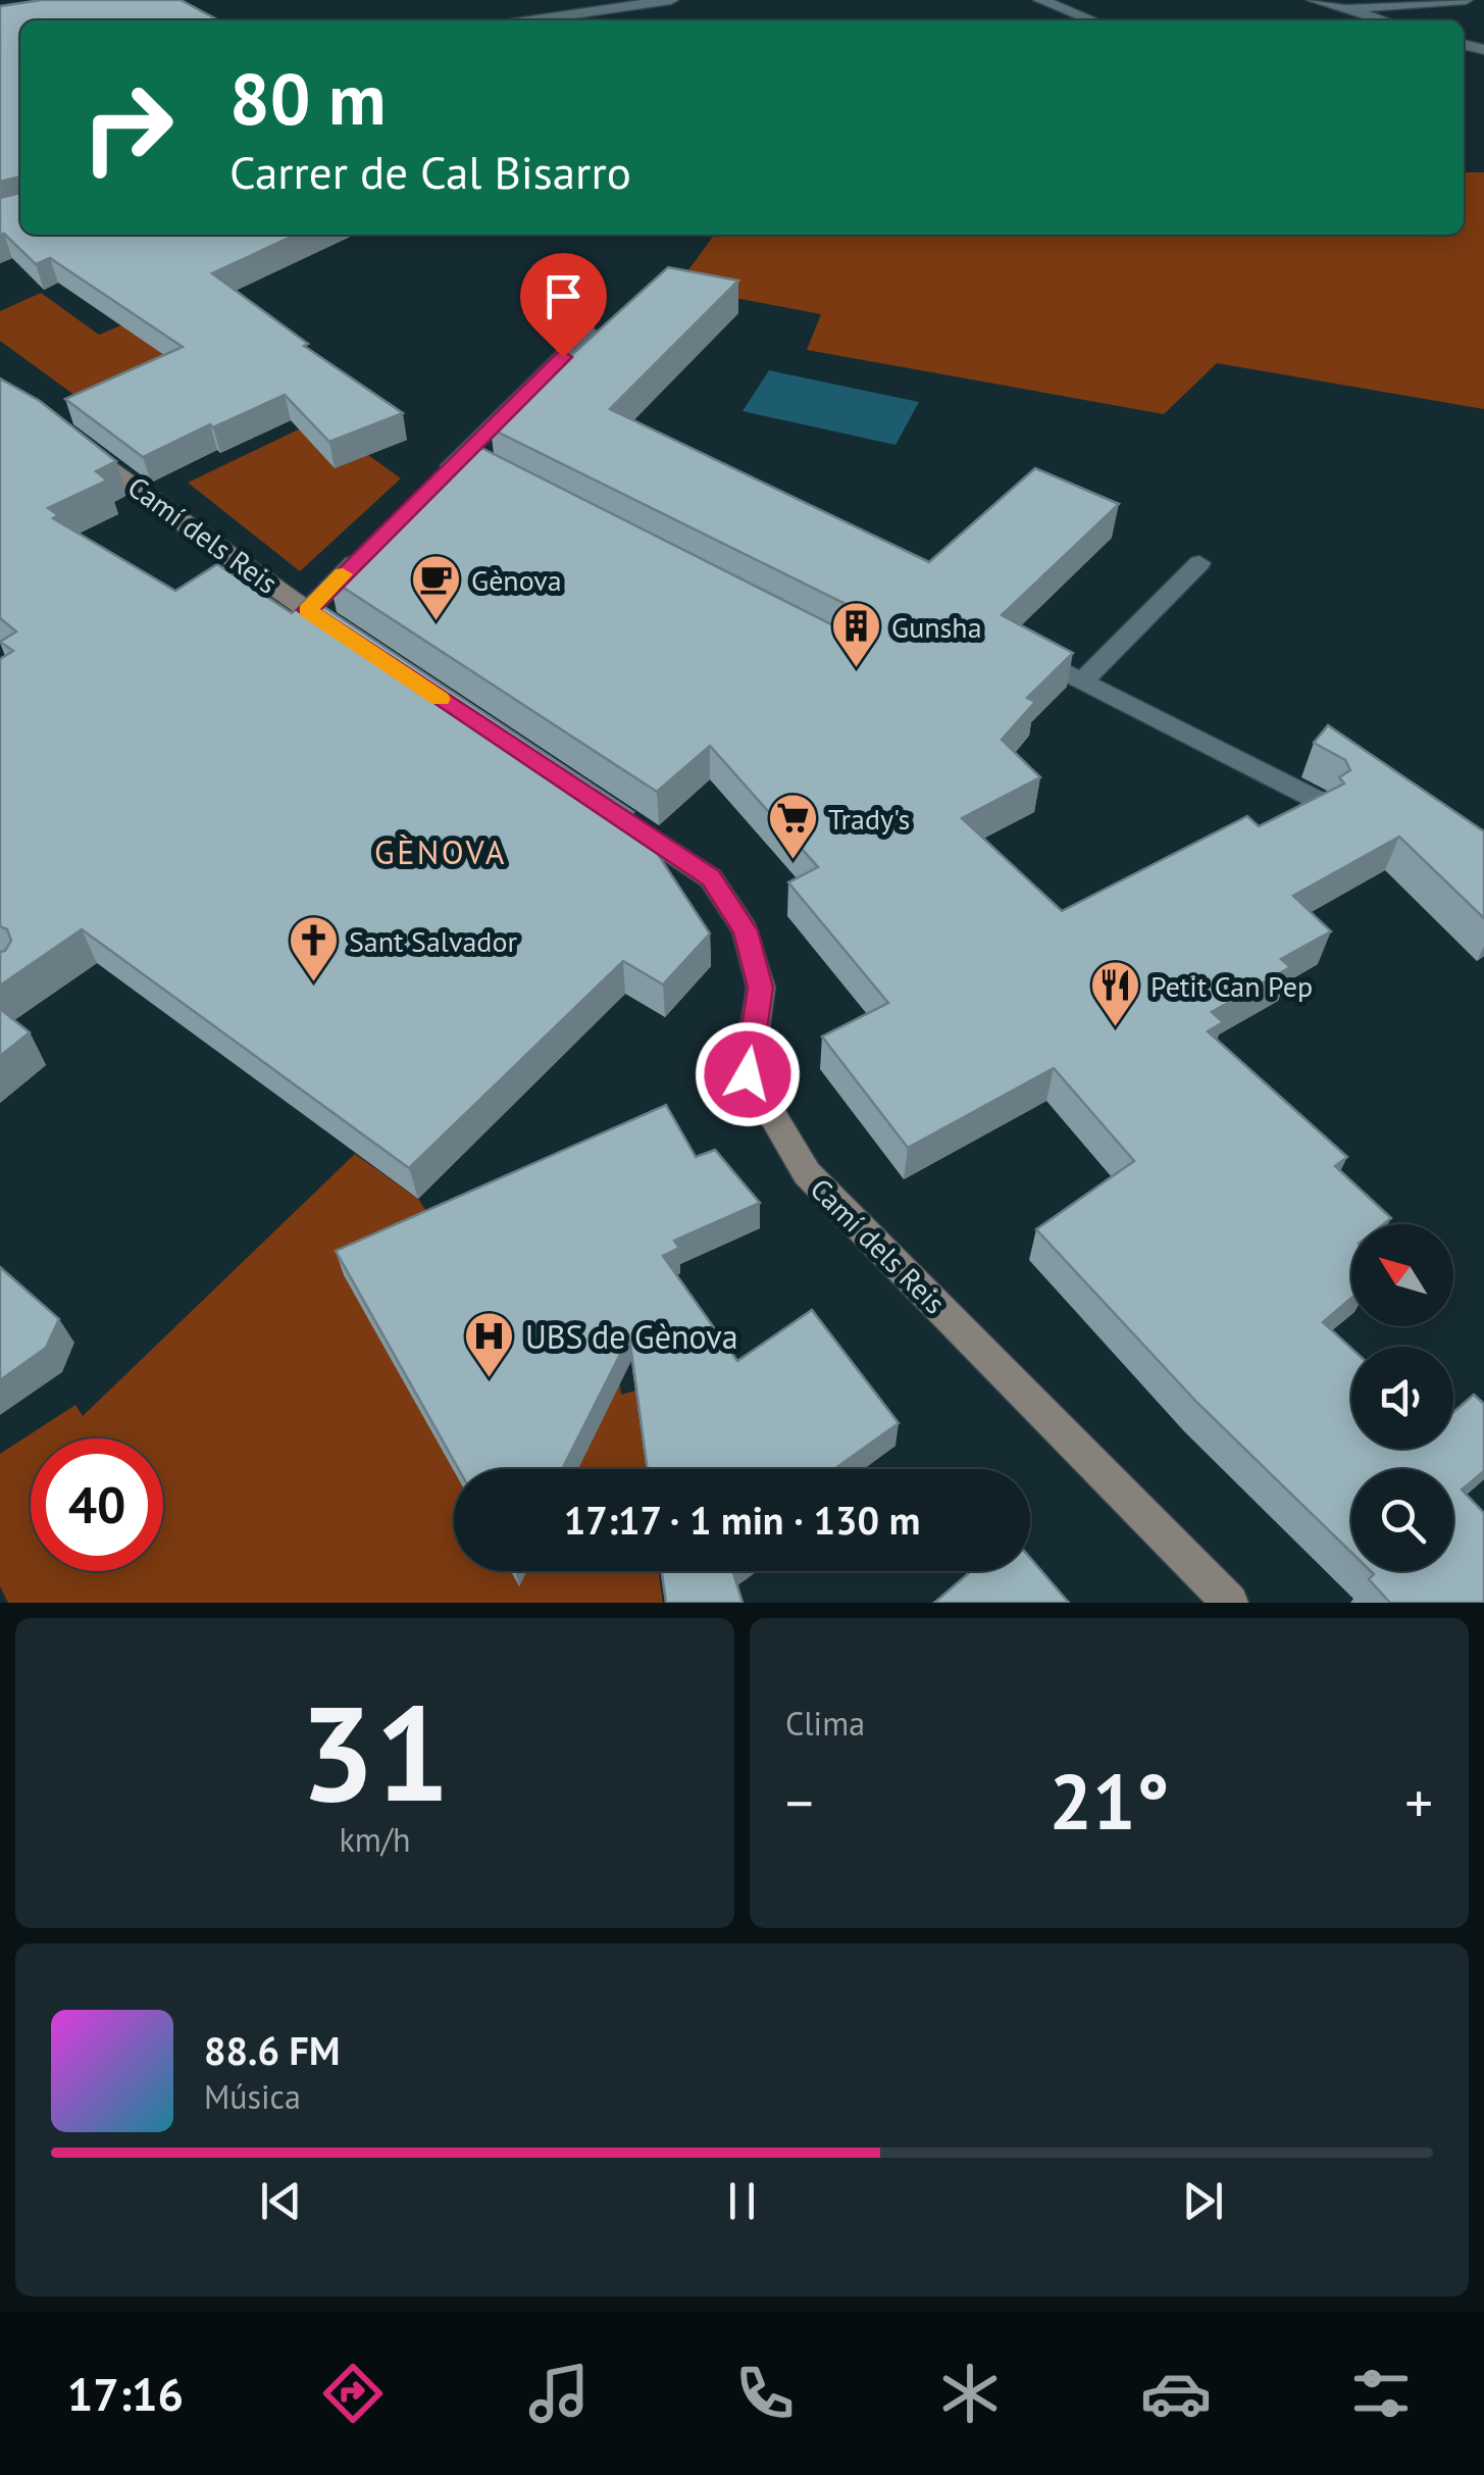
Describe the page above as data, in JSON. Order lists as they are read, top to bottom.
{
  "streets": {
    "street": ["Camí dels Reis"]
  },
  "districts": ["GÈNOVA"],
  "places": {
    "cafe": ["Gènova"],
    "building": ["Gunsha"],
    "supermarket": ["Trady's"],
    "church": ["Sant Salvador"],
    "restaurant": ["Petit Can Pep"],
    "hospital": ["UBS de Gènova"]
  },
  "north": "top left",
  "page": {
    "turn": ["80 m", "Carrer de Cal Bisarro"],
    "limit": "40",
    "trip": "17:17 · 1 min · 130 m",
    "tile": [
      ["31", "km/h"],
      "Clima"
    ],
    "heat": ["−", "21°", "+"],
    "song": ["88.6 FM", "Música"],
    "tabs": "17:16"
  }
}
